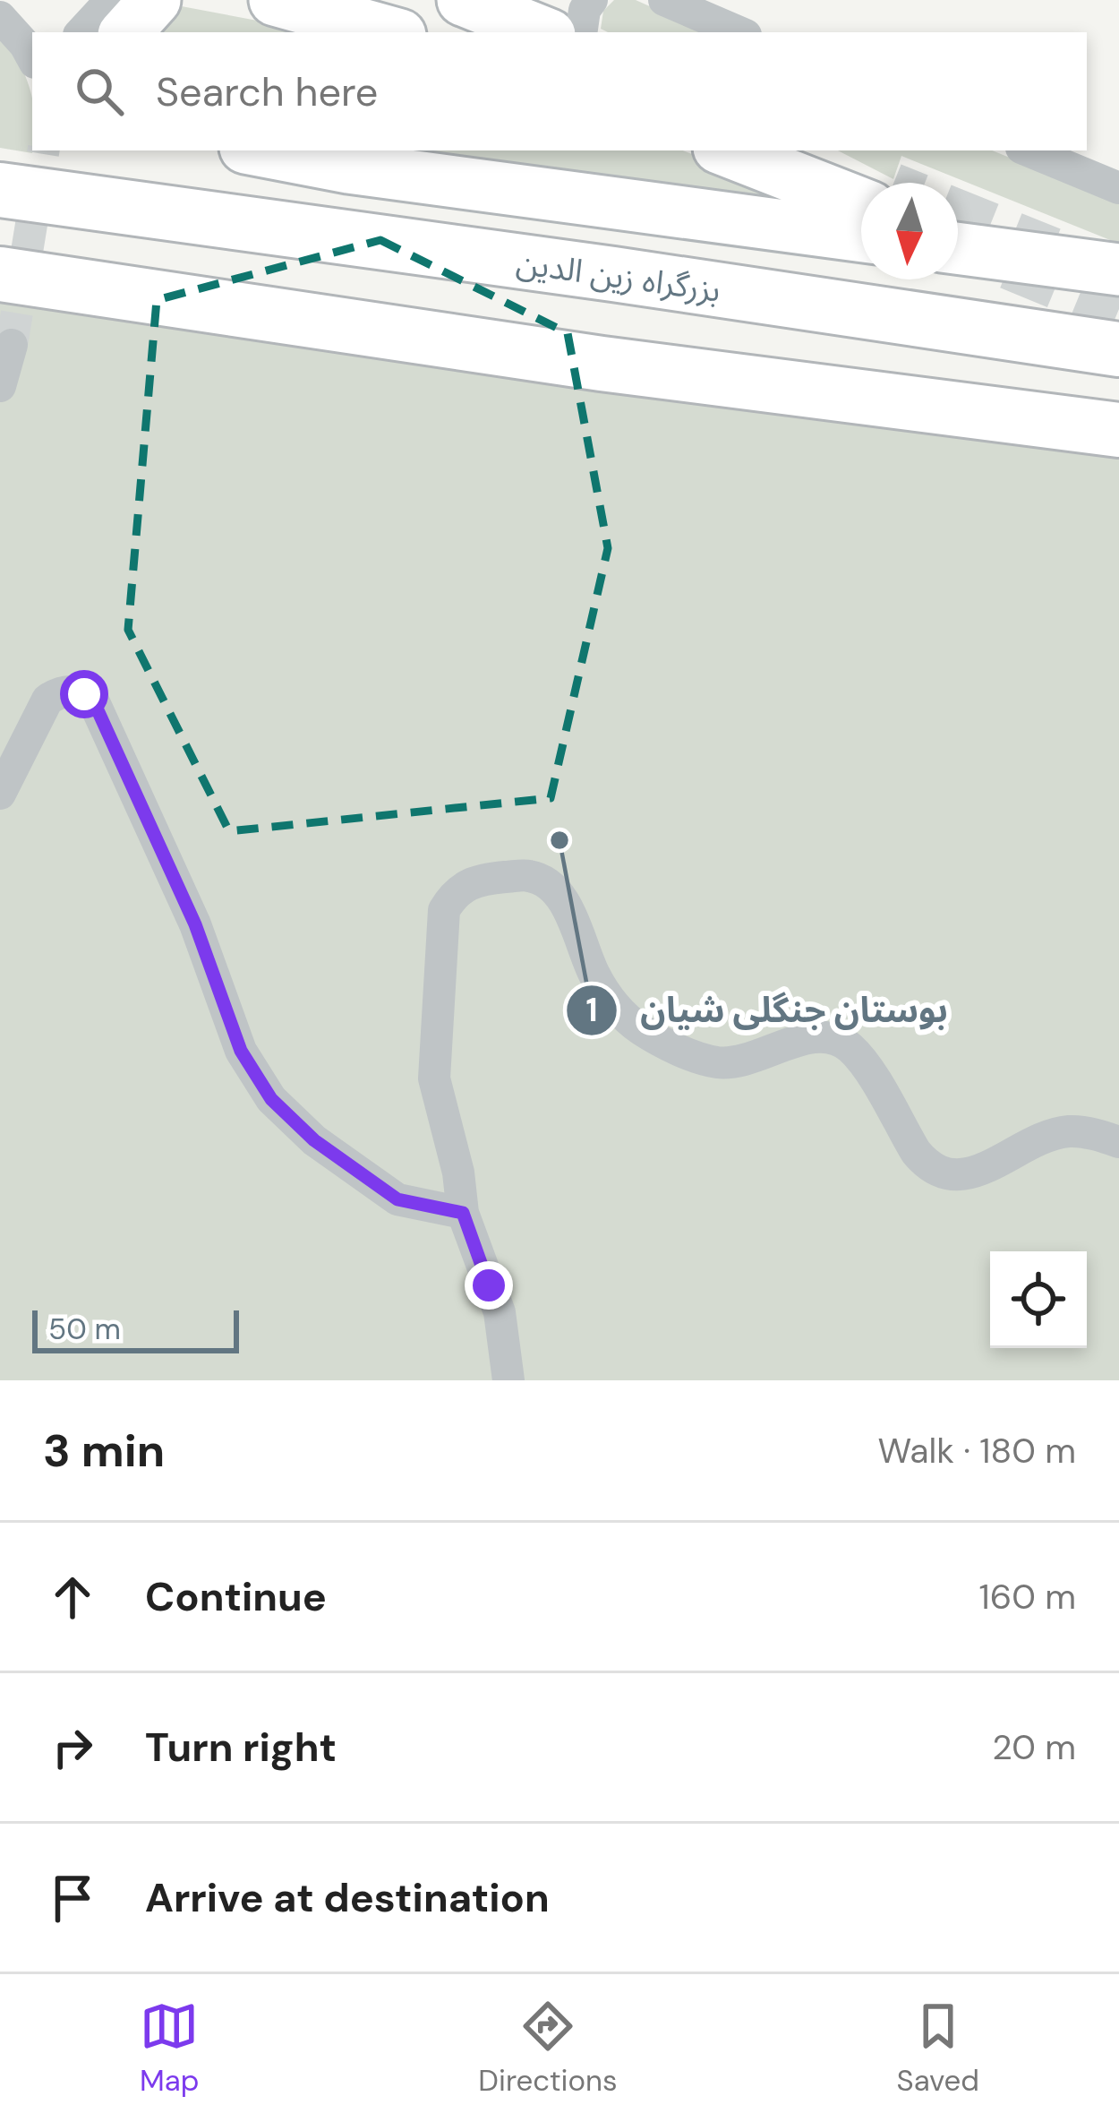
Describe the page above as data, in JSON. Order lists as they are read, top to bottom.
{
  "streets": {
    "highway": ["بزرگراه زین الدین"]
  },
  "places": ["بوستان جنگلی شیان"],
  "scale_bar": "50 m",
  "north": "bottom",
  "page": {
    "search": "Search here",
    "scale": "50 m",
    "heading": ["3 min", "Walk · 180 m"],
    "list": [
      ["Continue", "160 m"],
      ["Turn right", "20 m"],
      "Arrive at destination"
    ],
    "nav": ["Map", "Directions", "Saved"]
  }
}
